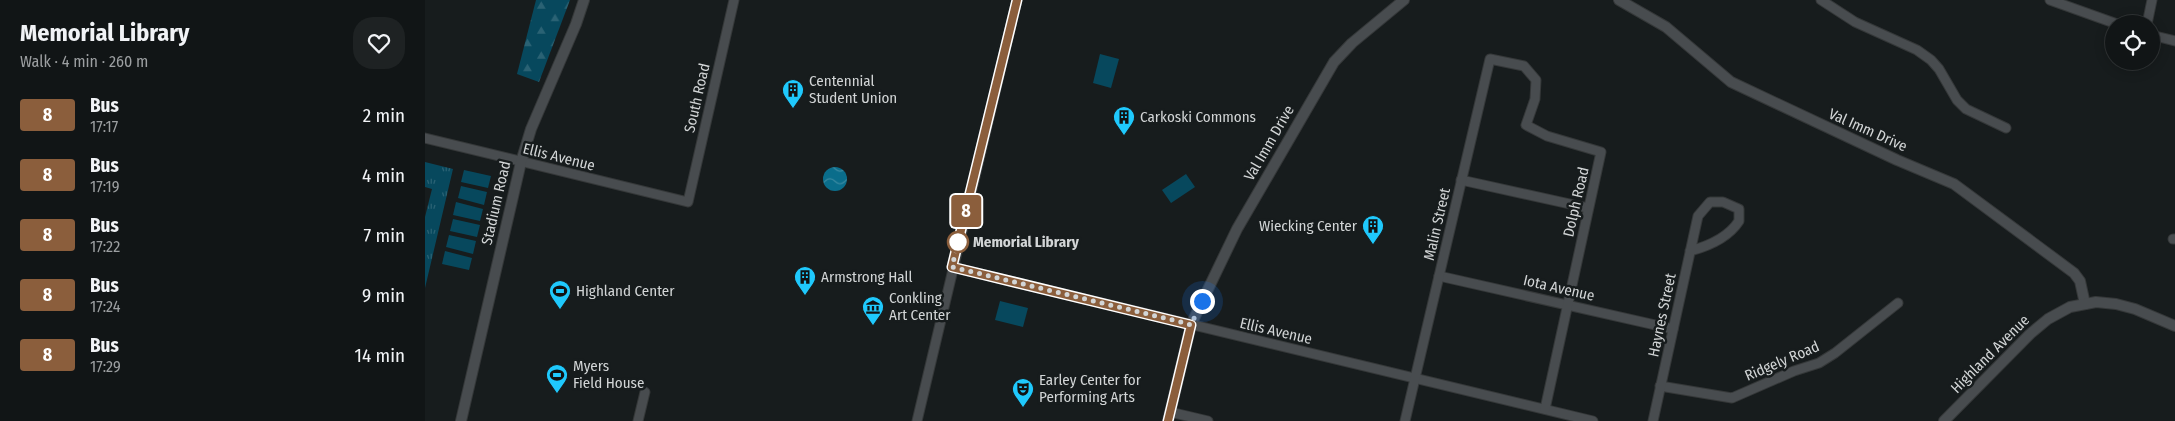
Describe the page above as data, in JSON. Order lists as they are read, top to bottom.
{
  "streets": {
    "street": [
      "South Road",
      "Val Imm Drive",
      "Ellis Avenue",
      "Dolph Road",
      "Stadium Road",
      "Malin Street",
      "Iota Avenue",
      "Haynes Street",
      "Highland Avenue",
      "Ridgely Road"
    ]
  },
  "crossings": [
    ["South Road", "Ellis Avenue"],
    ["Val Imm Drive", "Ellis Avenue"],
    ["Val Imm Drive", "Highland Avenue"],
    ["Ellis Avenue", "Dolph Road"],
    ["Ellis Avenue", "Stadium Road"],
    ["Ellis Avenue", "Malin Street"],
    ["Dolph Road", "Malin Street"],
    ["Dolph Road", "Iota Avenue"],
    ["Malin Street", "Iota Avenue"],
    ["Iota Avenue", "Haynes Street"],
    ["Haynes Street", "Ridgely Road"]
  ],
  "places": {
    "building": [
      "Centennial Student Union",
      "Carkoski Commons",
      "Wiecking Center",
      "Armstrong Hall"
    ],
    "other": ["Memorial Library"],
    "sports": ["Highland Center", "Myers Field House"],
    "museum": ["Conkling Art Center"],
    "theatre": ["Earley Center for Performing Arts"]
  },
  "lines": ["bus line 8"],
  "page": {
    "heading": ["Memorial Library", "Walk · 4 min · 260 m"],
    "on_map": "8",
    "list": [
      {
        "mark": "8",
        "name": "Bus",
        "note": "17:17",
        "value": "2 min"
      },
      {
        "mark": "8",
        "name": "Bus",
        "note": "17:19",
        "value": "4 min"
      },
      {
        "mark": "8",
        "name": "Bus",
        "note": "17:22",
        "value": "7 min"
      },
      {
        "mark": "8",
        "name": "Bus",
        "note": "17:24",
        "value": "9 min"
      },
      {
        "mark": "8",
        "name": "Bus",
        "note": "17:29",
        "value": "14 min"
      }
    ]
  }
}
